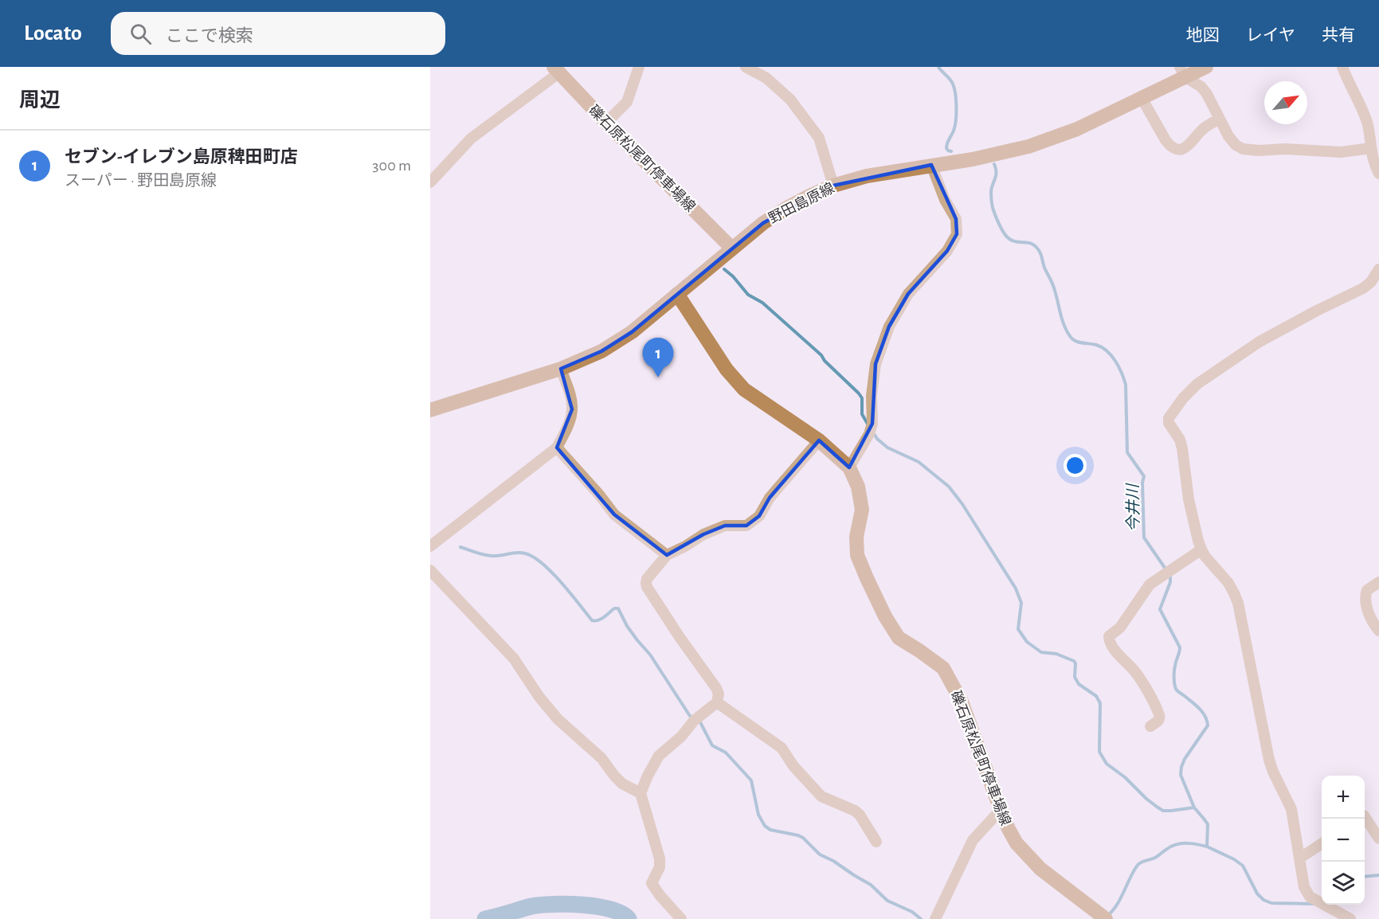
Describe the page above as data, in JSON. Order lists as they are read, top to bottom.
{
  "streets": {
    "main road": ["礫石原松尾町停車場線", "野田島原線"]
  },
  "crossings": [
    ["礫石原松尾町停車場線", "野田島原線"]
  ],
  "water": ["今井川"],
  "north": "top right",
  "page": {
    "header": "Locato",
    "search": "ここで検索",
    "nav": ["地図", "レイヤ", "共有"],
    "heading": "周辺",
    "list": [
      {
        "mark": "1",
        "name": "セブン-イレブン島原稗田町店",
        "note": "スーパー · 野田島原線",
        "value": "300 m"
      }
    ],
    "pins": "1",
    "map_buttons": ["+", "−"]
  }
}
